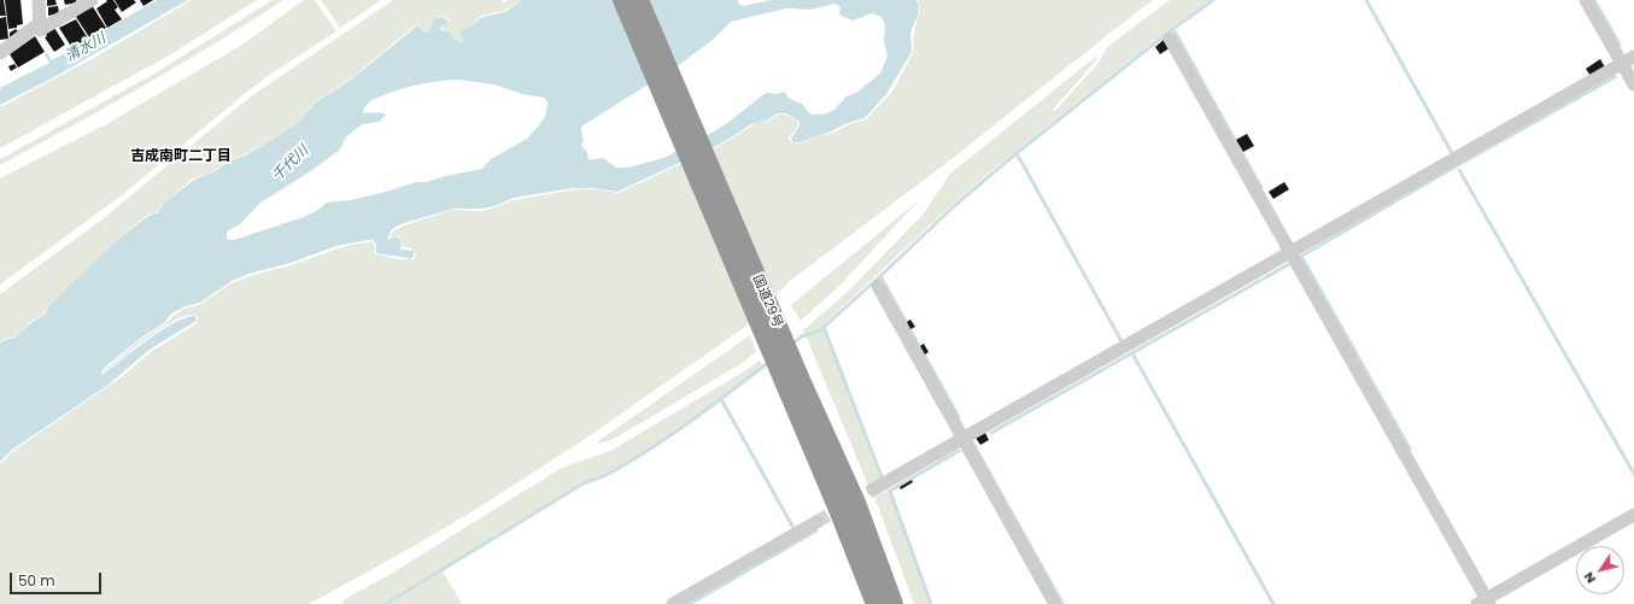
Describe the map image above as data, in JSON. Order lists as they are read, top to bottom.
{
  "streets": {
    "highway": ["国道29号"]
  },
  "districts": ["吉成南町二丁目"],
  "water": ["清水川", "千代川"],
  "scale_bar": "50 m",
  "north": "bottom left"
}
